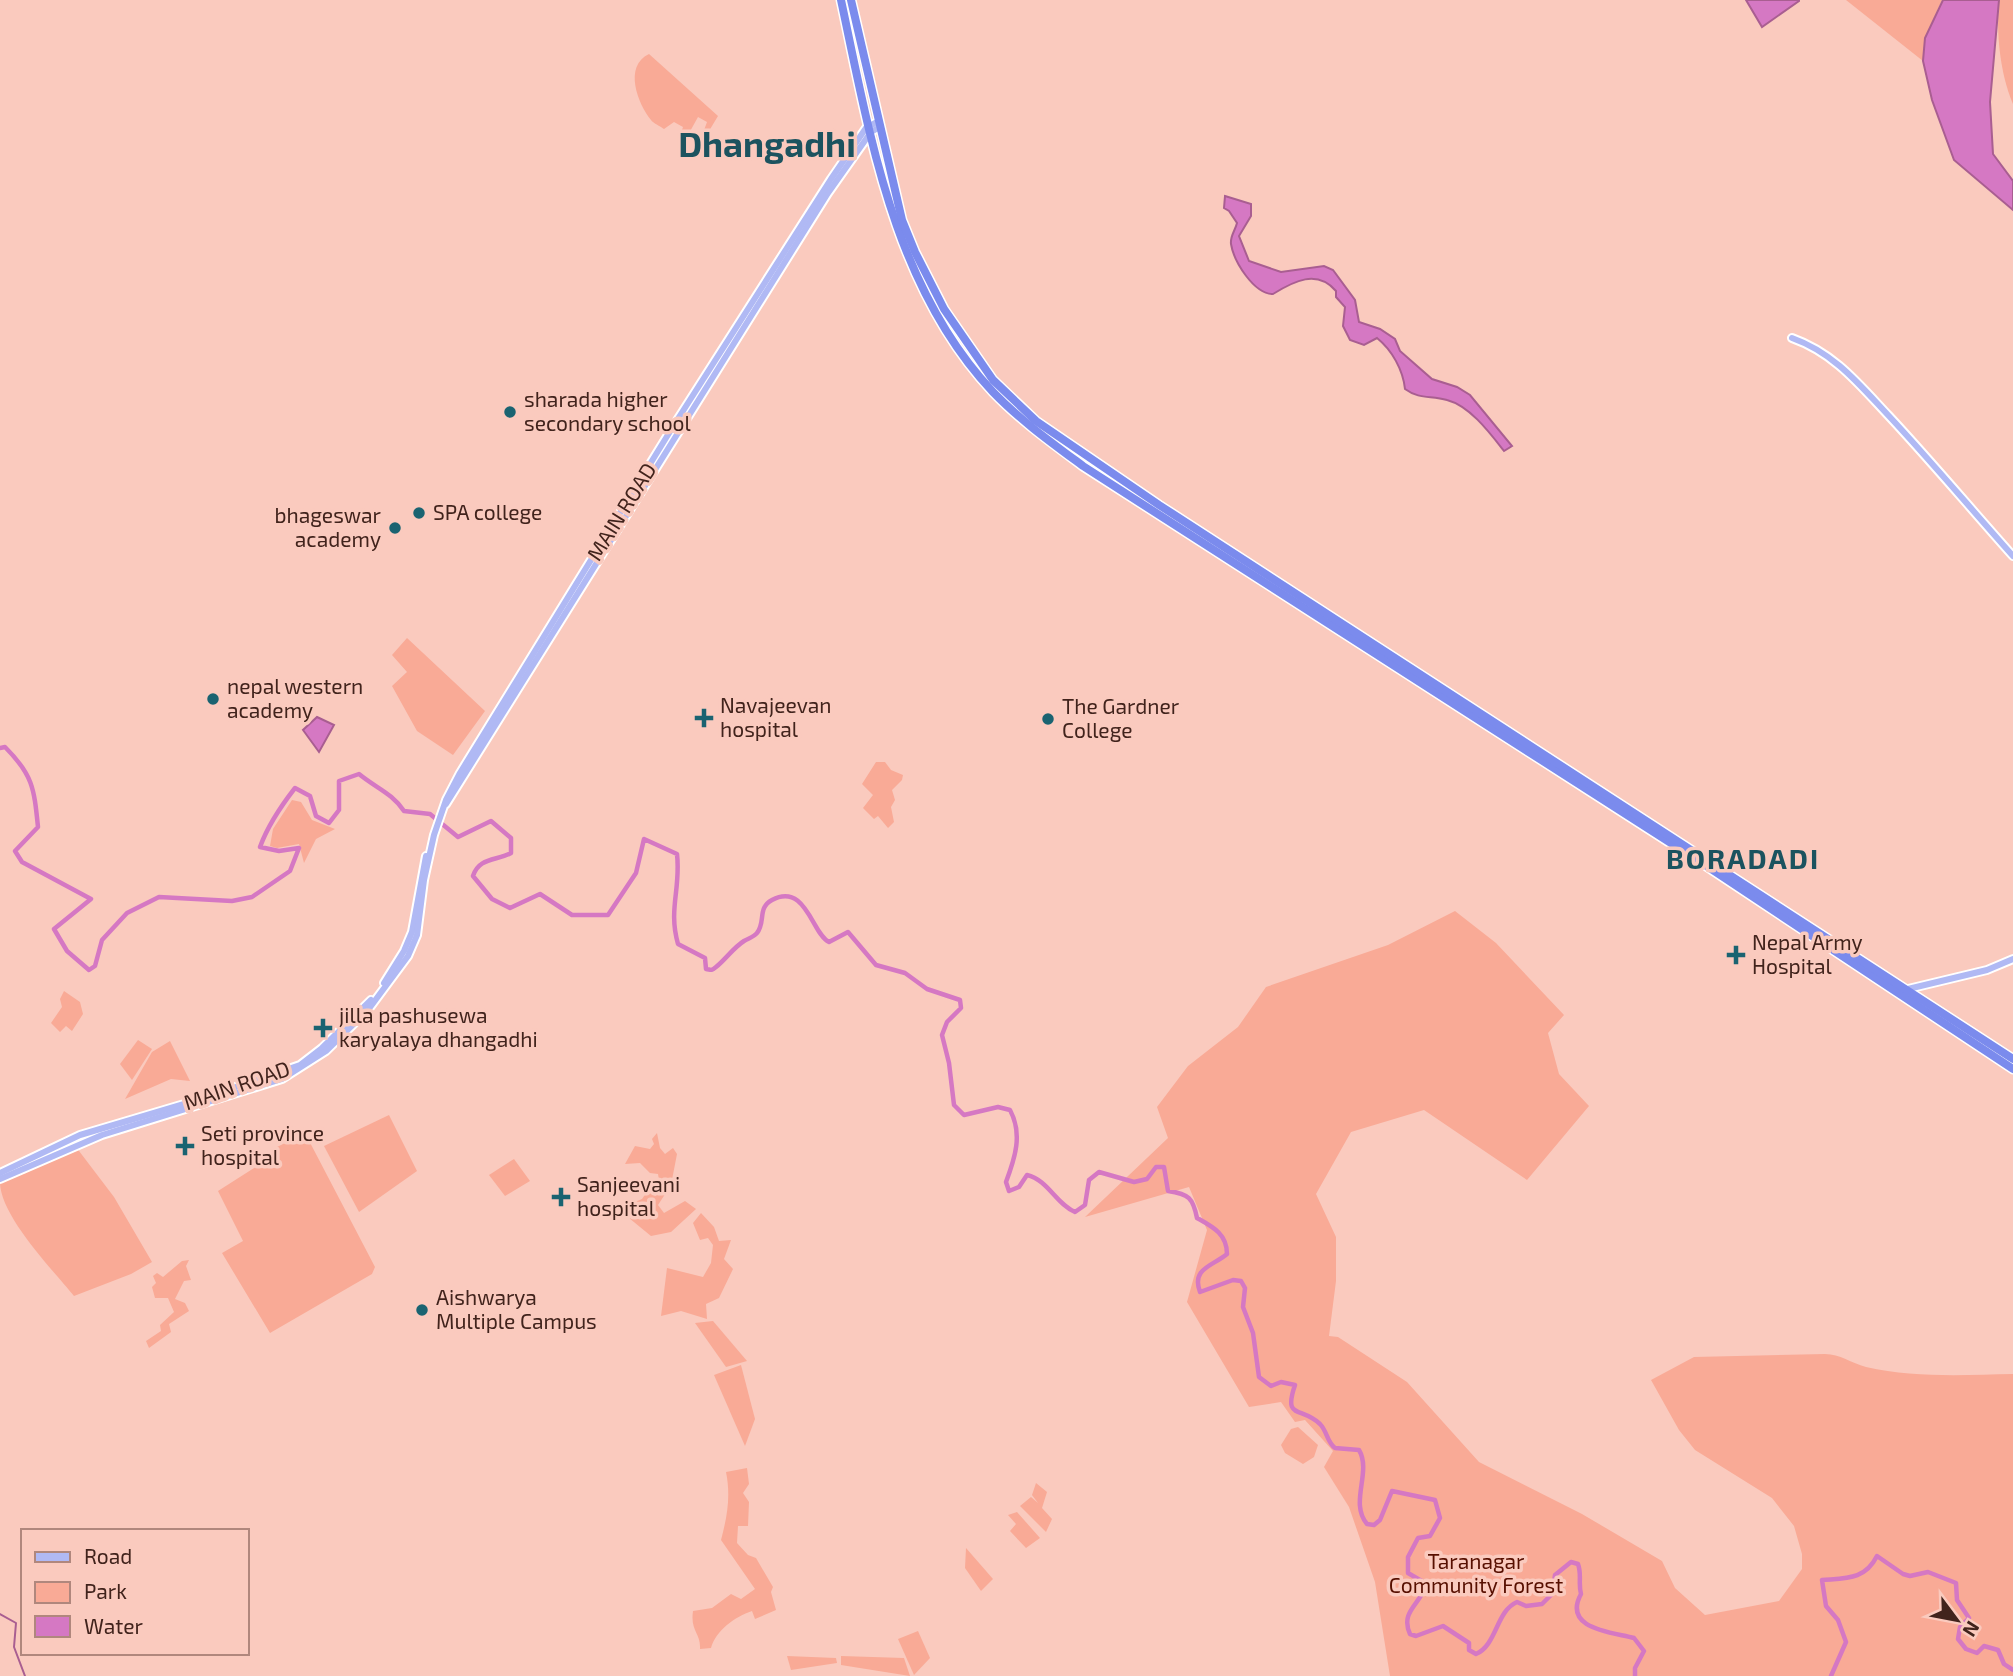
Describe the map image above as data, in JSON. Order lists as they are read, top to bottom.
{
  "streets": {
    "main road": ["MAIN ROAD"]
  },
  "districts": ["Dhangadhi", "BORADADI"],
  "parks": ["Taranagar Community Forest"],
  "places": {
    "other": [
      "sharada higher secondary school",
      "SPA college",
      "bhageswar academy",
      "nepal western academy",
      "The Gardner College",
      "Aishwarya Multiple Campus"
    ],
    "health": [
      "Navajeevan hospital",
      "Nepal Army Hospital",
      "jilla pashusewa karyalaya dhangadhi",
      "Seti province hospital",
      "Sanjeevani hospital"
    ]
  },
  "legend": ["Road", "Park", "Water"],
  "north": "bottom right"
}
